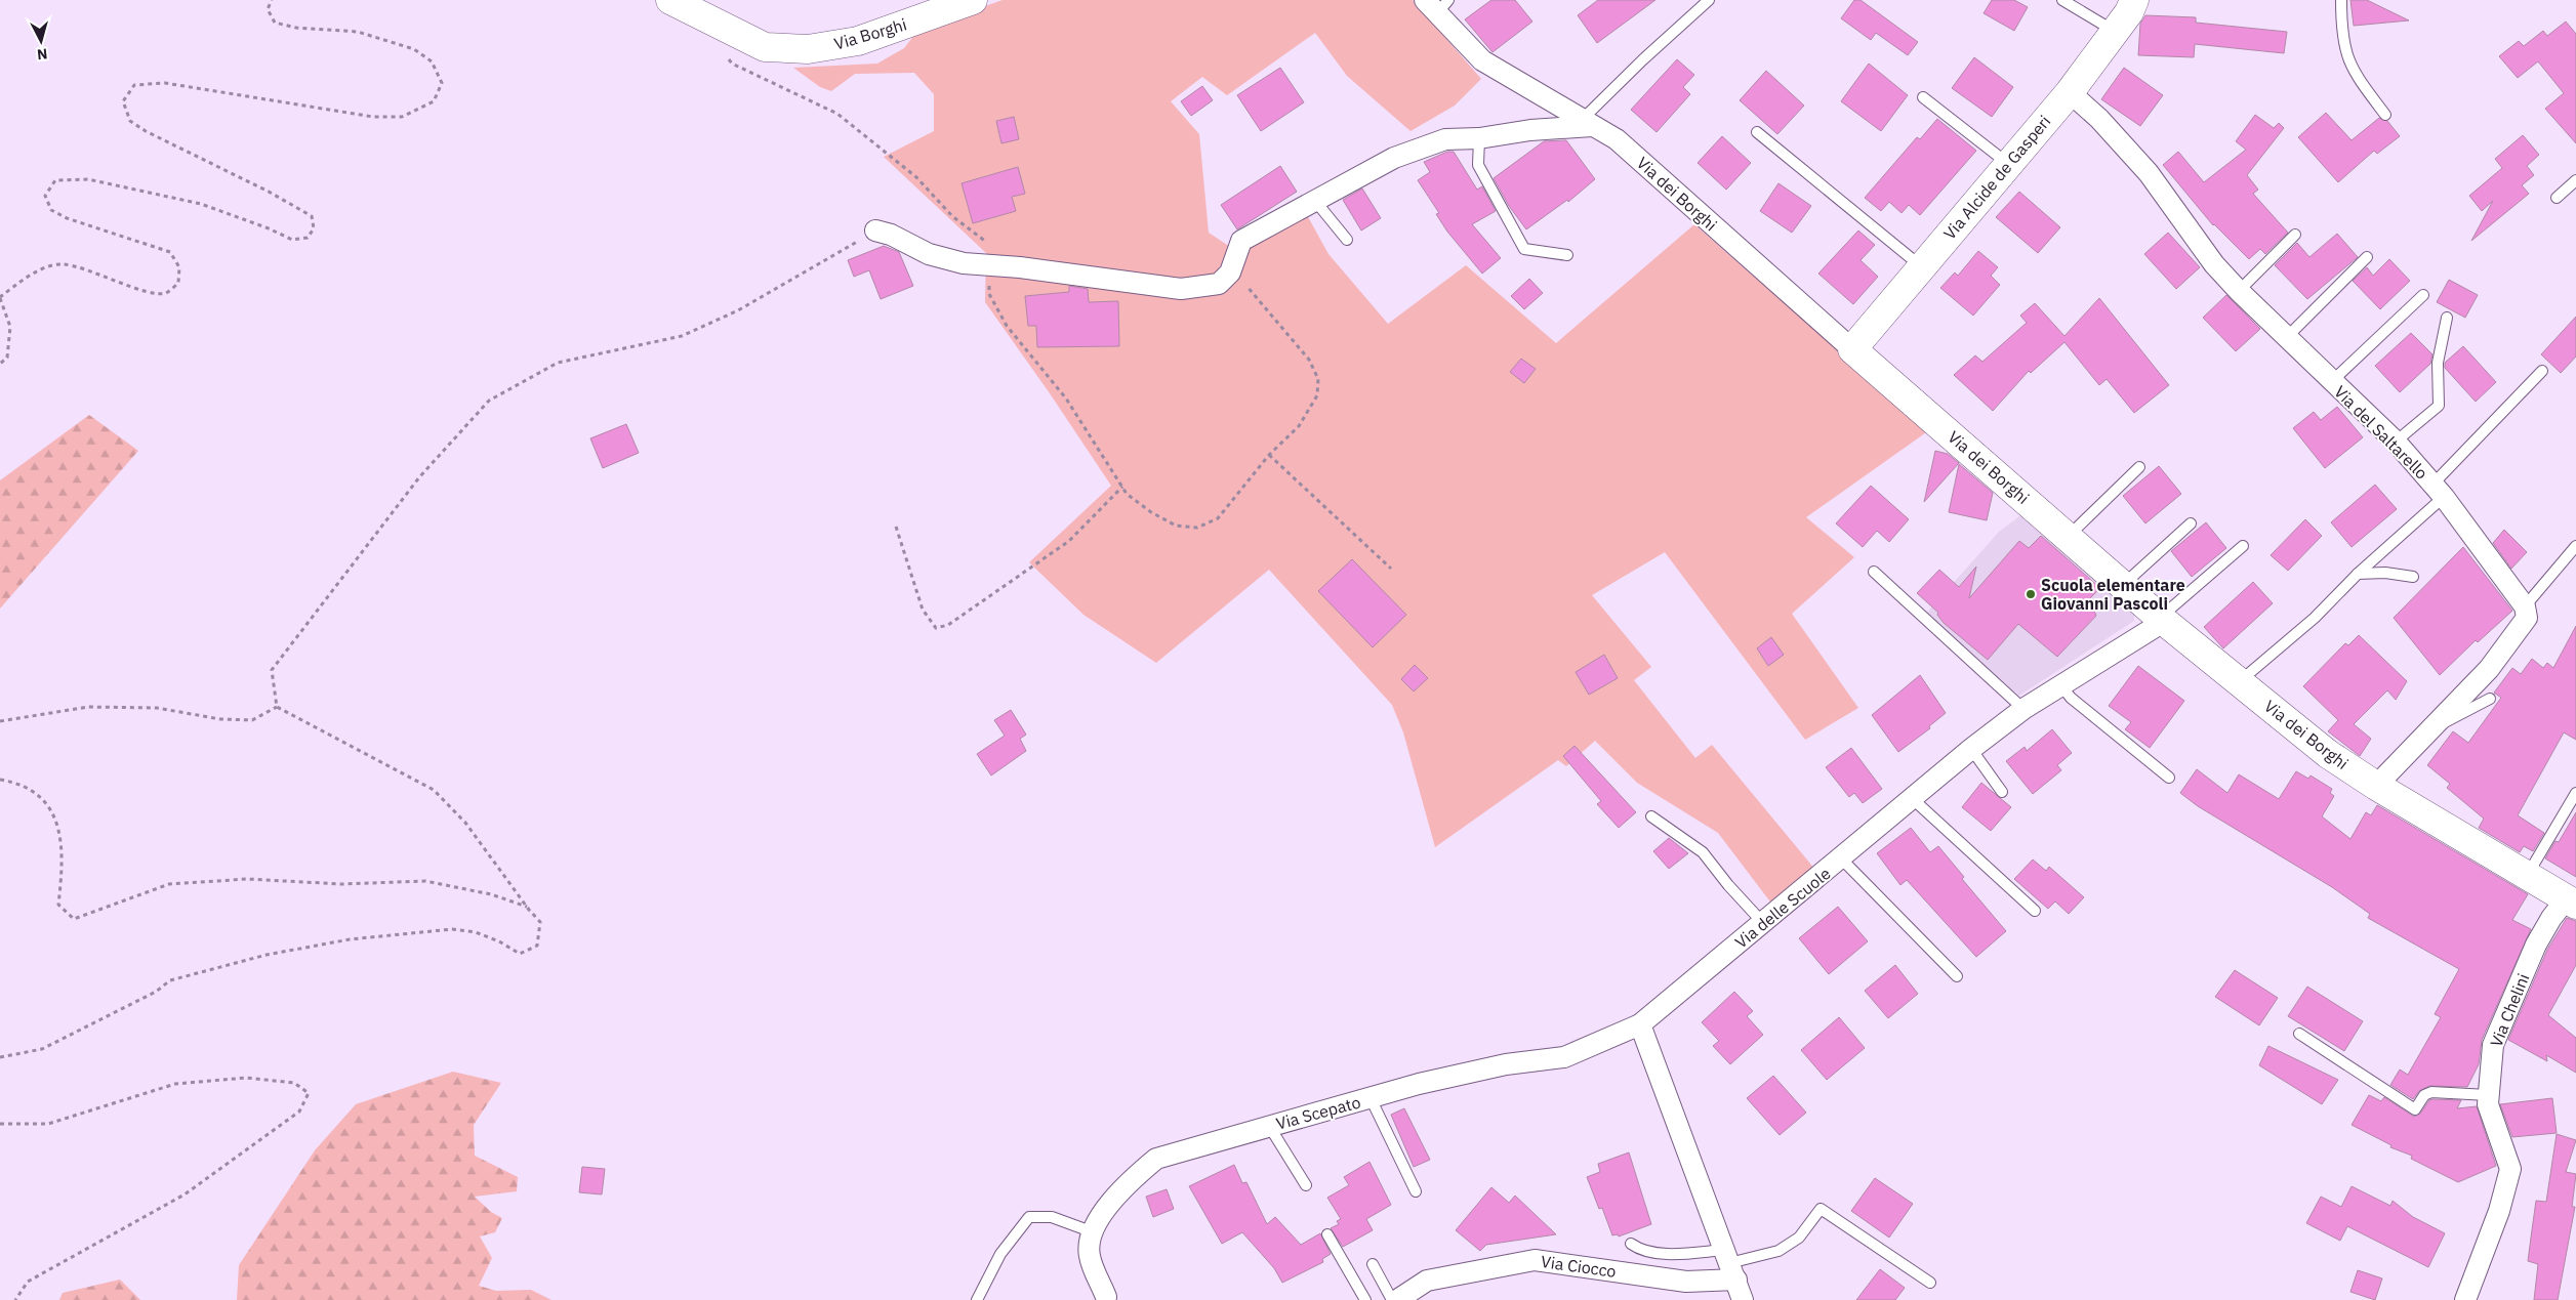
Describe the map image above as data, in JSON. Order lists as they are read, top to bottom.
{
  "streets": {
    "street": [
      "Via Borghi",
      "Via Alcide de Gasperi",
      "Via dei Borghi",
      "Via del Saltarello",
      "Via delle Scuole",
      "Via Chelini",
      "Via Scepato",
      "Via Ciocco"
    ]
  },
  "crossings": [
    ["Via Alcide de Gasperi", "Via dei Borghi"],
    ["Via Alcide de Gasperi", "Via del Saltarello"],
    ["Via dei Borghi", "Via delle Scuole"],
    ["Via dei Borghi", "Via Chelini"],
    ["Via delle Scuole", "Via Scepato"]
  ],
  "places": ["Scuola elementare Giovanni Pascoli"],
  "north": "bottom"
}
